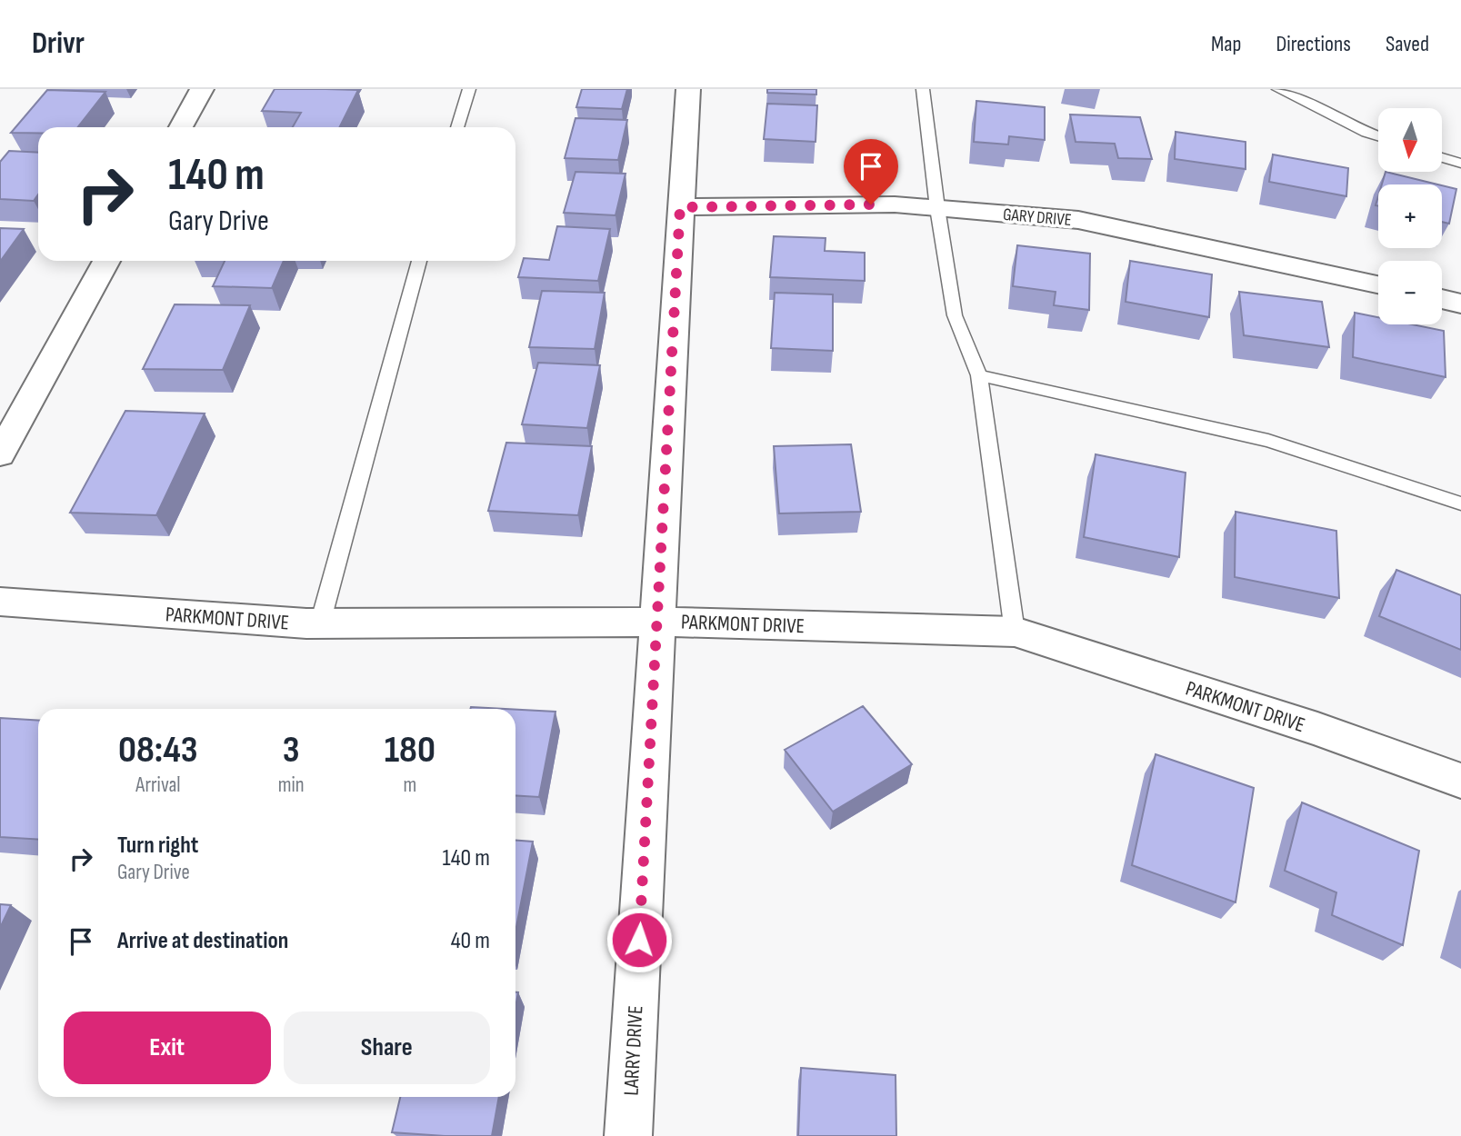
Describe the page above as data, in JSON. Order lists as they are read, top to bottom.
{
  "streets": {
    "street": ["GARY DRIVE", "PARKMONT DRIVE", "LARRY DRIVE"]
  },
  "crossings": [
    ["GARY DRIVE", "LARRY DRIVE"],
    ["PARKMONT DRIVE", "LARRY DRIVE"]
  ],
  "north": "bottom",
  "page": {
    "header": "Drivr",
    "nav": ["Map", "Directions", "Saved"],
    "map_buttons": ["+", "−"],
    "turn": ["140 m", "Gary Drive"],
    "eta": [
      "08:43",
      "Arrival",
      "3",
      "min",
      "180",
      "m"
    ],
    "list": [
      {
        "name": "Turn right",
        "note": "Gary Drive",
        "value": "140 m"
      },
      {
        "name": "Arrive at destination",
        "value": "40 m"
      }
    ],
    "buttons": ["Exit", "Share"]
  }
}
